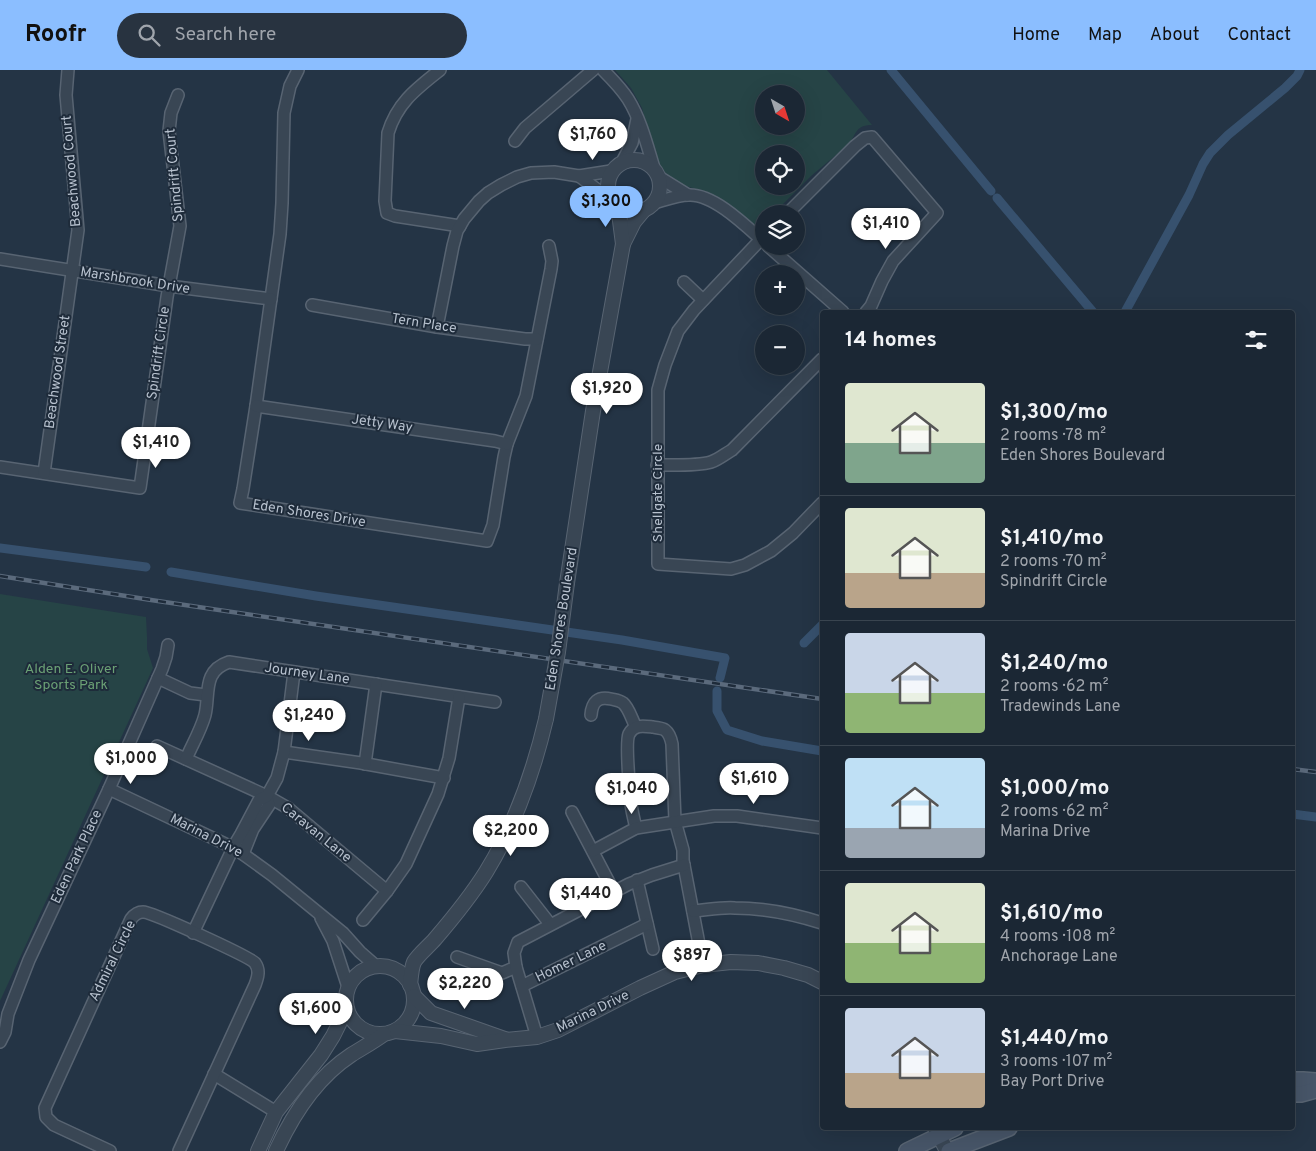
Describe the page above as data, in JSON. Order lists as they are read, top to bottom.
{
  "streets": {
    "street": [
      "Beachwood Court",
      "Spindrift Court",
      "Marshbrook Drive",
      "Tern Place",
      "Spindrift Circle",
      "Beachwood Street",
      "Jetty Way",
      "Shellgate Circle",
      "Eden Shores Drive",
      "Eden Shores Boulevard",
      "Journey Lane",
      "Caravan Lane",
      "Marina Drive",
      "Eden Park Place",
      "Admiral Circle",
      "Homer Lane"
    ]
  },
  "crossings": [
    ["Beachwood Court", "Marshbrook Drive"],
    ["Beachwood Court", "Beachwood Street"],
    ["Spindrift Court", "Marshbrook Drive"],
    ["Spindrift Court", "Spindrift Circle"],
    ["Marshbrook Drive", "Spindrift Circle"],
    ["Marshbrook Drive", "Beachwood Street"],
    ["Marshbrook Drive", "Eden Shores Drive"],
    ["Tern Place", "Eden Shores Drive"],
    ["Spindrift Circle", "Beachwood Street"],
    ["Jetty Way", "Eden Shores Drive"],
    ["Journey Lane", "Caravan Lane"],
    ["Marina Drive", "Eden Park Place"]
  ],
  "parks": ["Alden E. Oliver Sports Park"],
  "north": "bottom right",
  "page": {
    "header": "Roofr",
    "search": "Search here",
    "nav": [
      "Home",
      "Map",
      "About",
      "Contact"
    ],
    "map_buttons": ["+", "−"],
    "price": [
      "$1,760",
      "$1,300",
      "$1,410",
      "$1,920",
      "$1,410",
      "$1,240",
      "$1,000",
      "$1,610",
      "$1,040",
      "$2,200",
      "$1,440",
      "$897",
      "$2,220",
      "$1,600"
    ],
    "heading": "14 homes",
    "list": [
      {
        "name": "$1,300/mo",
        "note": "2 rooms · 78 m² · Eden Shores Boulevard"
      },
      {
        "name": "$1,410/mo",
        "note": "2 rooms · 70 m² · Spindrift Circle"
      },
      {
        "name": "$1,240/mo",
        "note": "2 rooms · 62 m² · Tradewinds Lane"
      },
      {
        "name": "$1,000/mo",
        "note": "2 rooms · 62 m² · Marina Drive"
      },
      {
        "name": "$1,610/mo",
        "note": "4 rooms · 108 m² · Anchorage Lane"
      },
      {
        "name": "$1,440/mo",
        "note": "3 rooms · 107 m² · Bay Port Drive"
      }
    ]
  }
}
